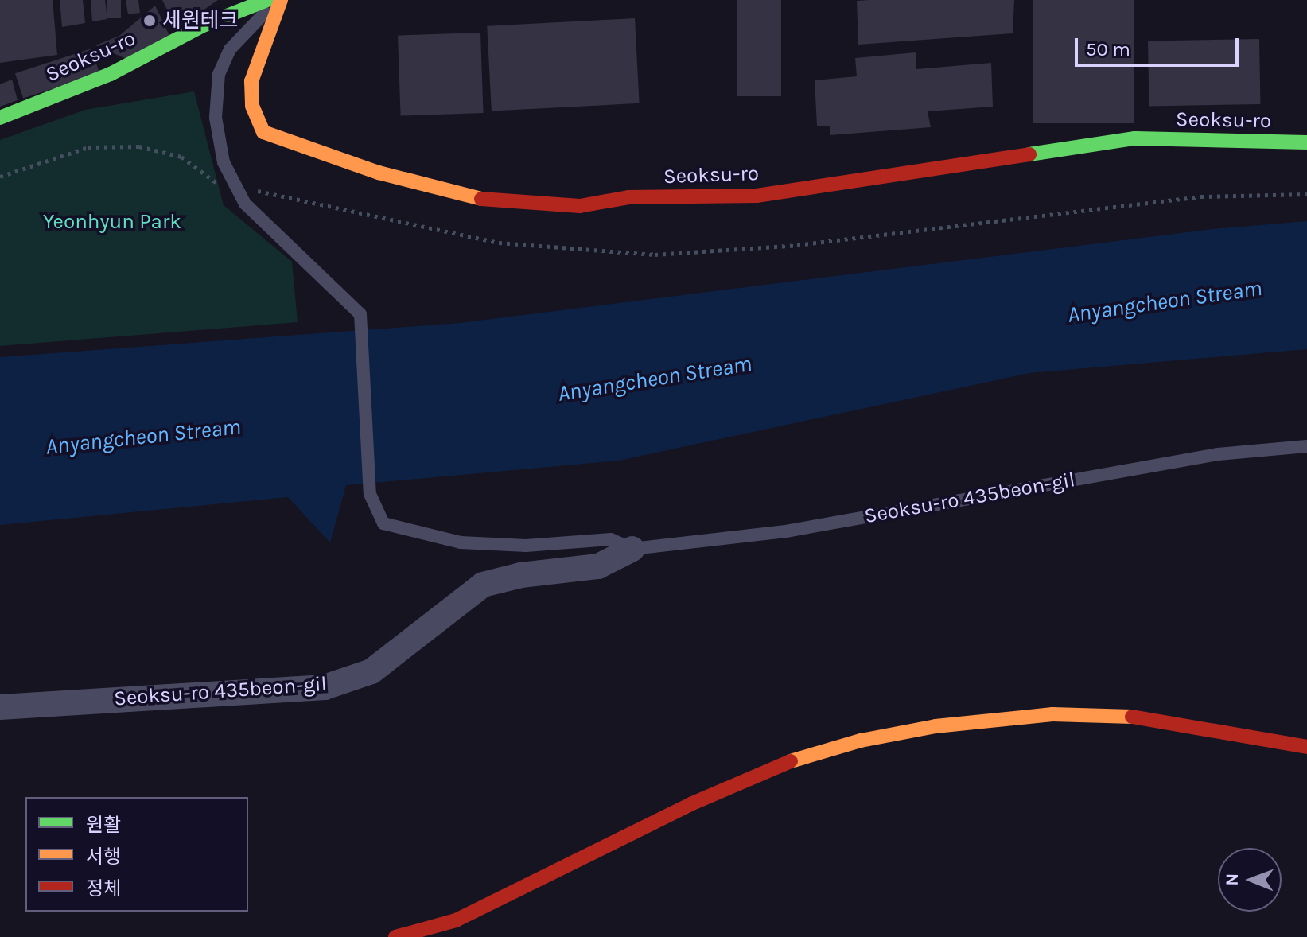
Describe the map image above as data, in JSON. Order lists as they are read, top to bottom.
{
  "streets": {
    "main road": ["Seoksu-ro"],
    "street": ["Seoksu-ro 435beon-gil"]
  },
  "crossings": [
    ["Seoksu-ro", "Seoksu-ro 435beon-gil"]
  ],
  "water": ["Anyangcheon Stream"],
  "parks": ["Yeonhyun Park"],
  "places": ["세원테크"],
  "legend": ["원활", "서행", "정체"],
  "scale_bar": "50 m",
  "north": "left"
}
